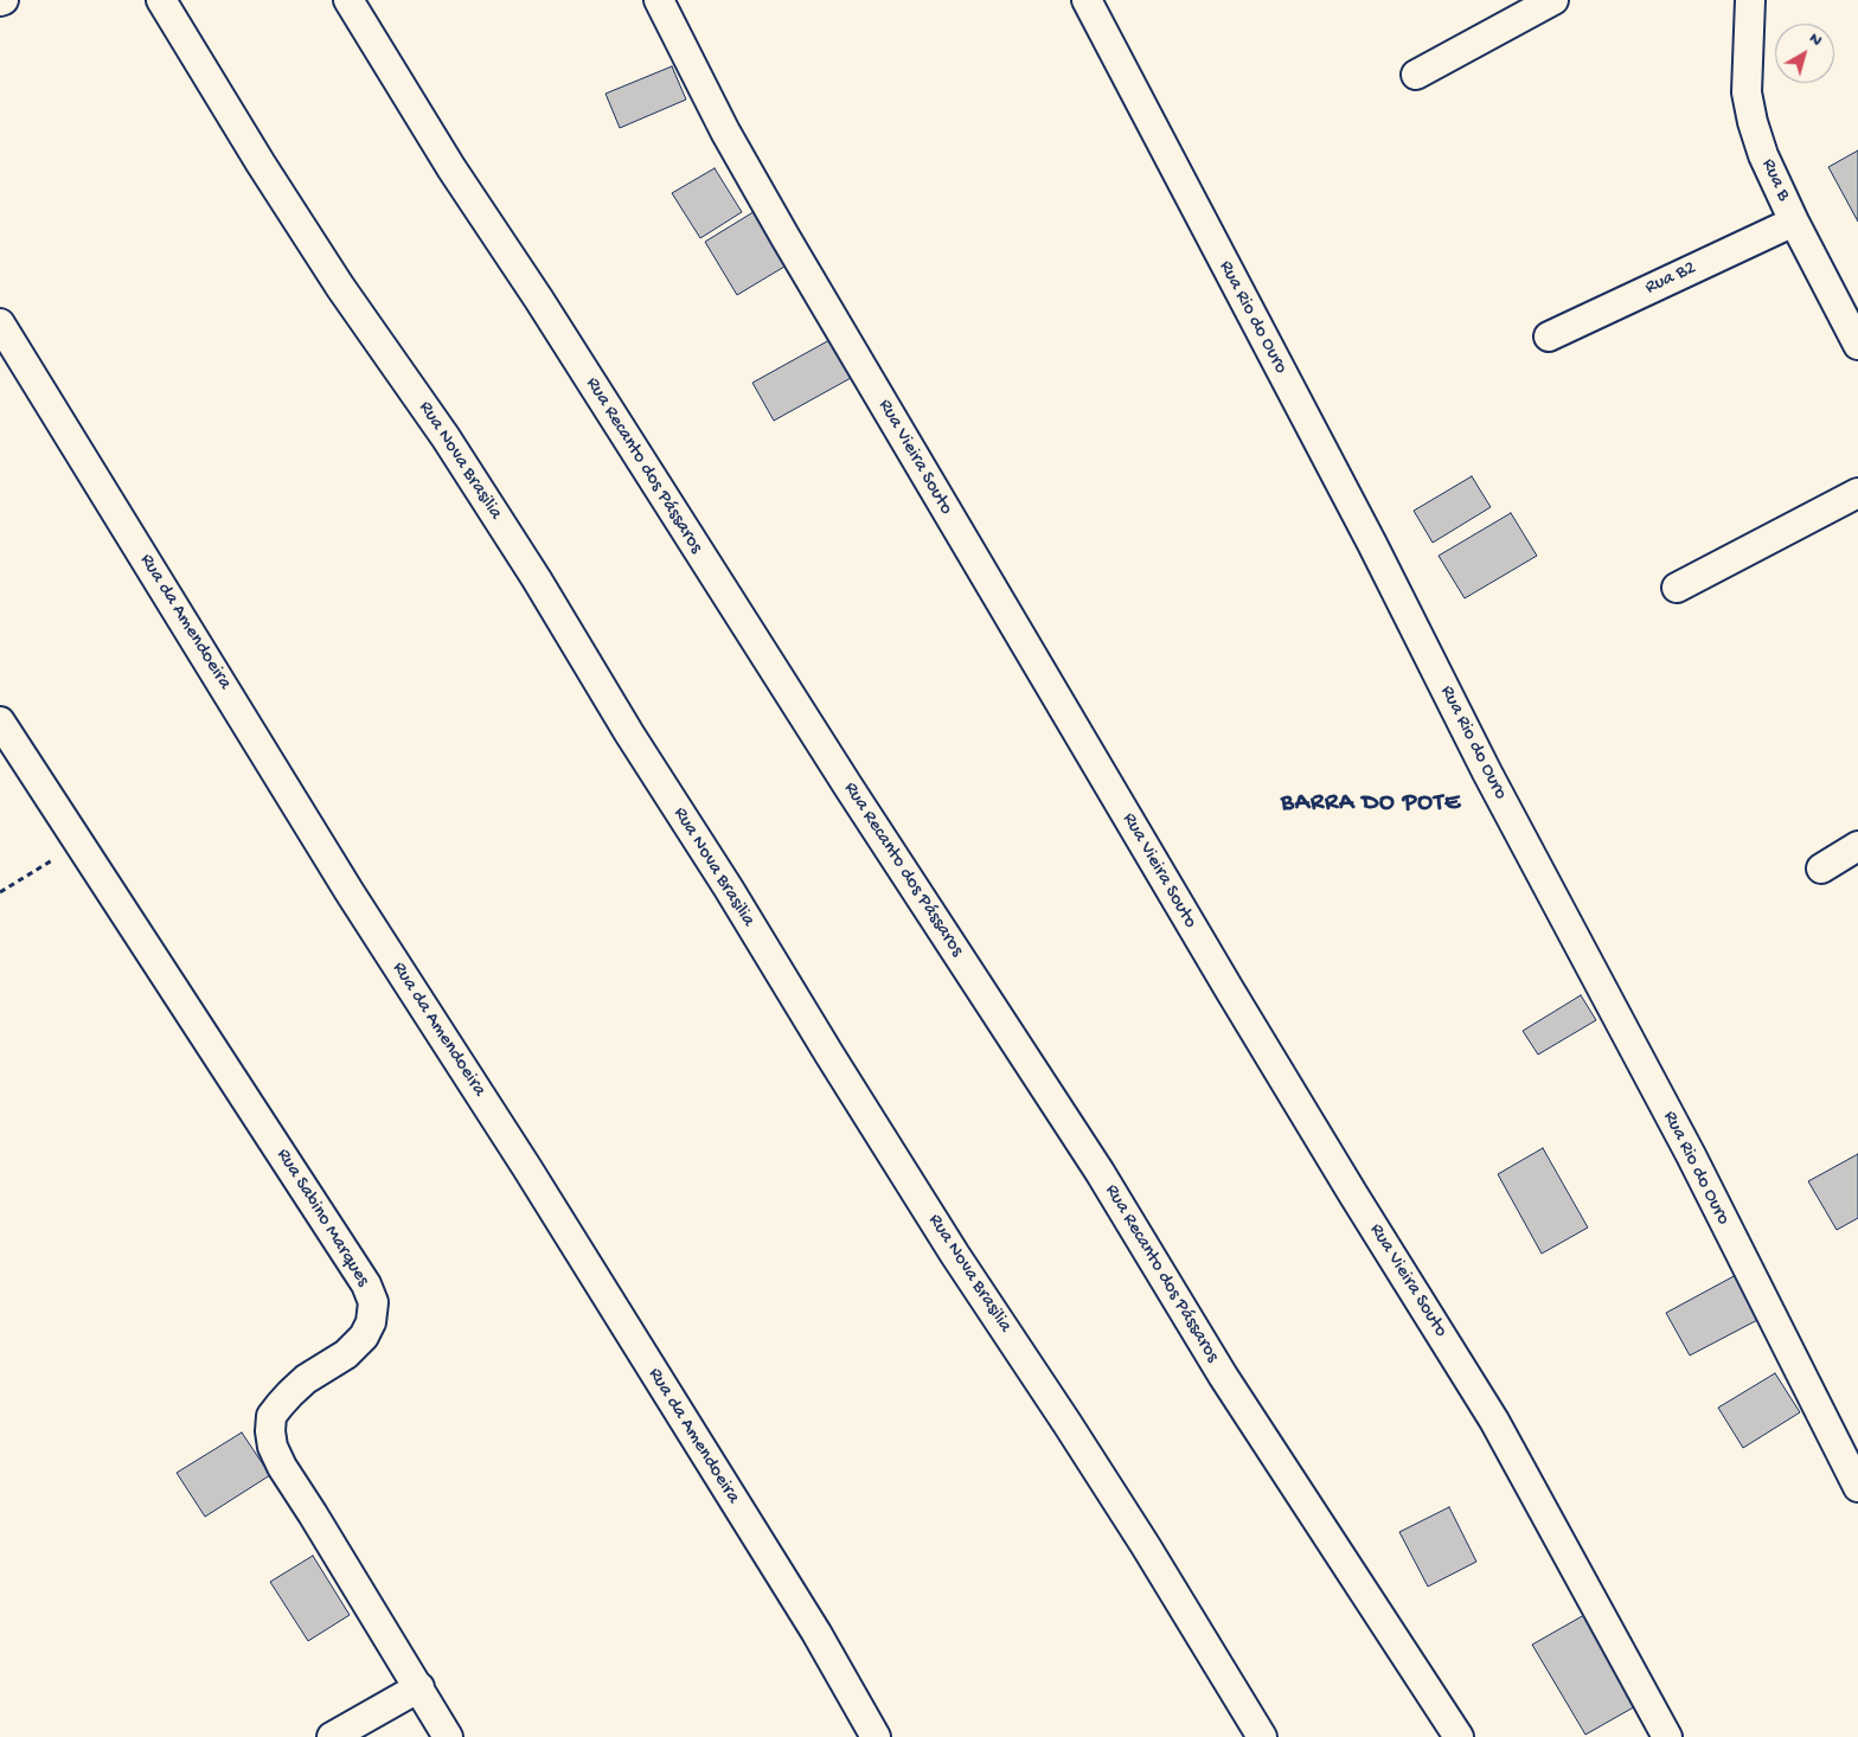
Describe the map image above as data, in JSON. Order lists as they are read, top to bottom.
{
  "streets": {
    "street": [
      "Rua B",
      "Rua B2",
      "Rua Rio do Ouro",
      "Rua Vieira Souto",
      "Rua Nova Brasilia",
      "Rua Recanto dos Pássaros",
      "Rua da Amendoeira",
      "Rua Sabino Marques"
    ]
  },
  "crossings": [
    ["Rua B", "Rua B2"]
  ],
  "districts": ["BARRA DO POTE"],
  "north": "top right"
}
